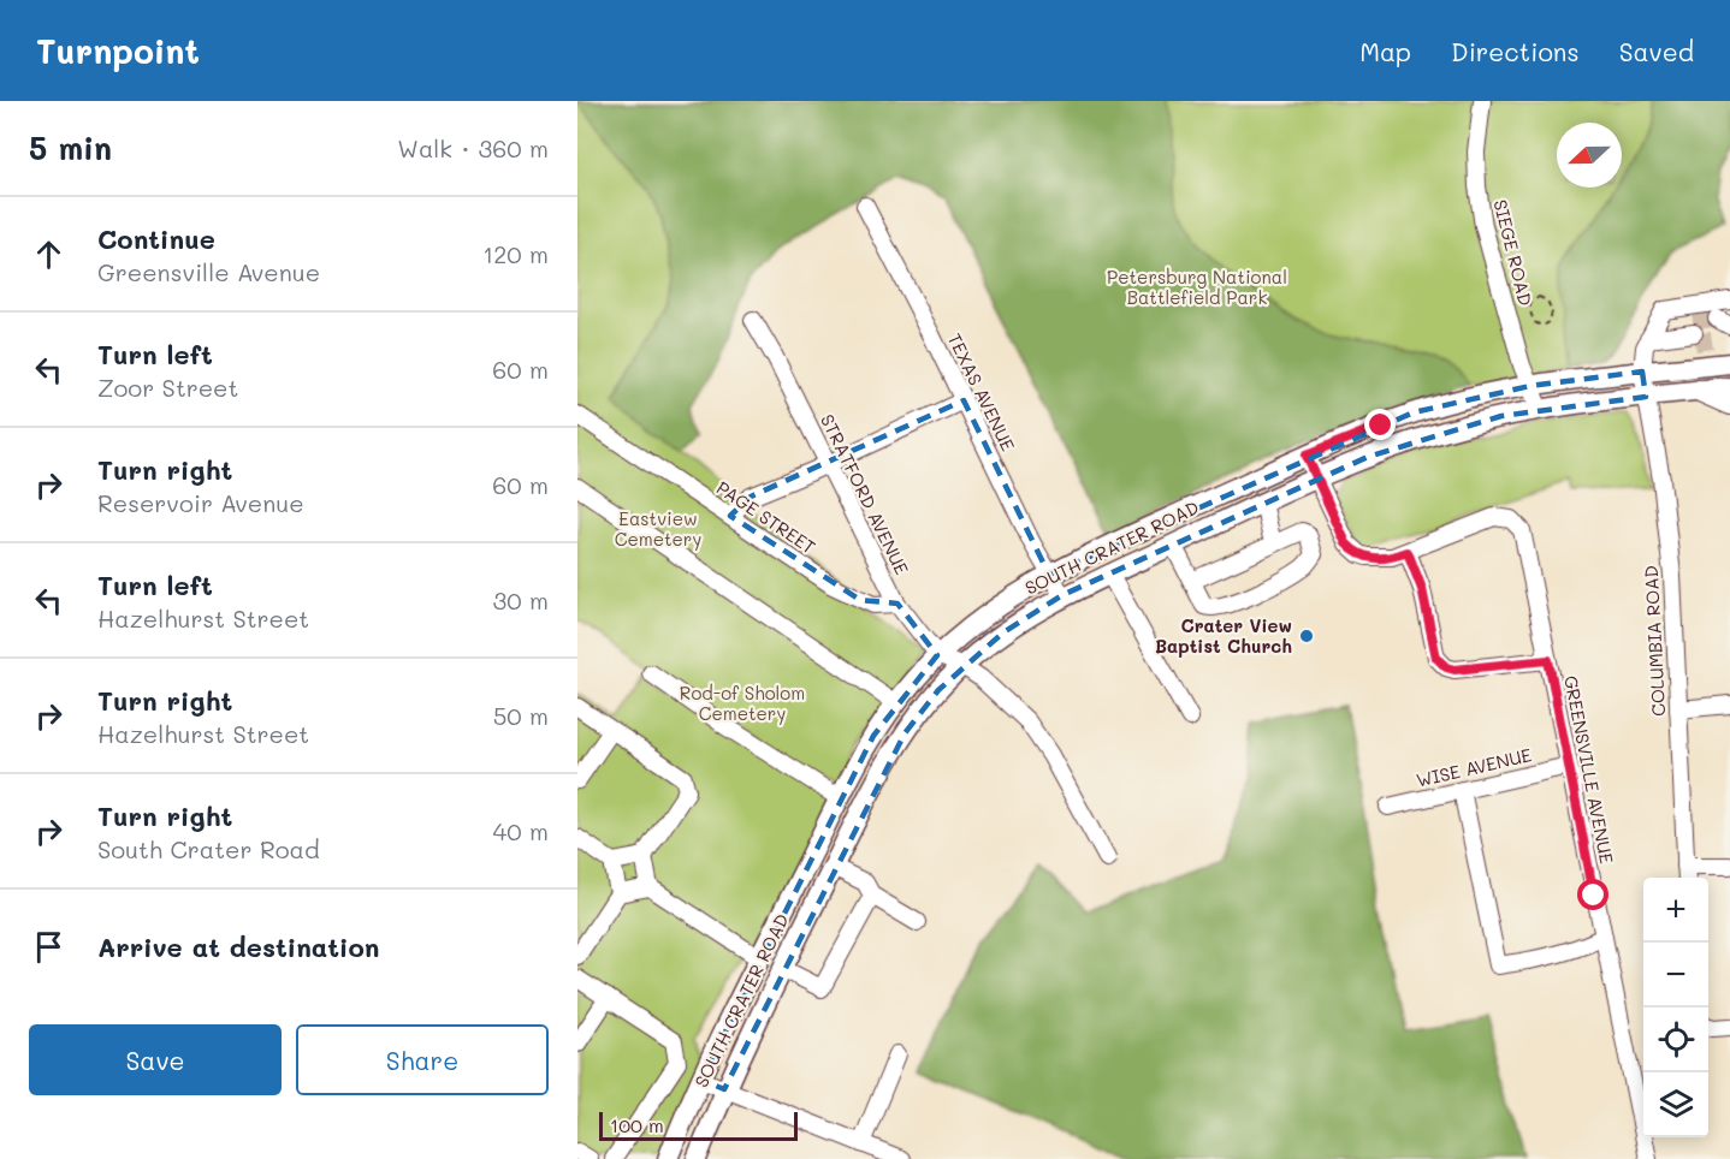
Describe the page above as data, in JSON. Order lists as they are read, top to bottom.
{
  "streets": {
    "main road": ["SOUTH CRATER ROAD"],
    "street": [
      "SIEGE ROAD",
      "TEXAS AVENUE",
      "STRATFORD AVENUE",
      "PAGE STREET",
      "COLUMBIA ROAD",
      "WISE AVENUE",
      "GREENSVILLE AVENUE"
    ]
  },
  "crossings": [
    ["SIEGE ROAD", "SOUTH CRATER ROAD"],
    ["TEXAS AVENUE", "SOUTH CRATER ROAD"],
    ["STRATFORD AVENUE", "PAGE STREET"],
    ["STRATFORD AVENUE", "SOUTH CRATER ROAD"],
    ["SOUTH CRATER ROAD", "COLUMBIA ROAD"],
    ["WISE AVENUE", "GREENSVILLE AVENUE"]
  ],
  "parks": ["Petersburg National Battlefield Park", "Eastview Cemetery", "Rod-of Sholom Cemetery"],
  "places": ["Crater View Baptist Church"],
  "scale_bar": "100 m",
  "north": "left",
  "page": {
    "header": "Turnpoint",
    "nav": ["Map", "Directions", "Saved"],
    "heading": ["5 min", "Walk · 360 m"],
    "list": [
      ["Continue", "Greensville Avenue", "120 m"],
      ["Turn left", "Zoor Street", "60 m"],
      ["Turn right", "Reservoir Avenue", "60 m"],
      ["Turn left", "Hazelhurst Street", "30 m"],
      ["Turn right", "Hazelhurst Street", "50 m"],
      ["Turn right", "South Crater Road", "40 m"],
      "Arrive at destination"
    ],
    "map_buttons": ["+", "−"],
    "buttons": ["Save", "Share"],
    "scale": "100 m"
  }
}
